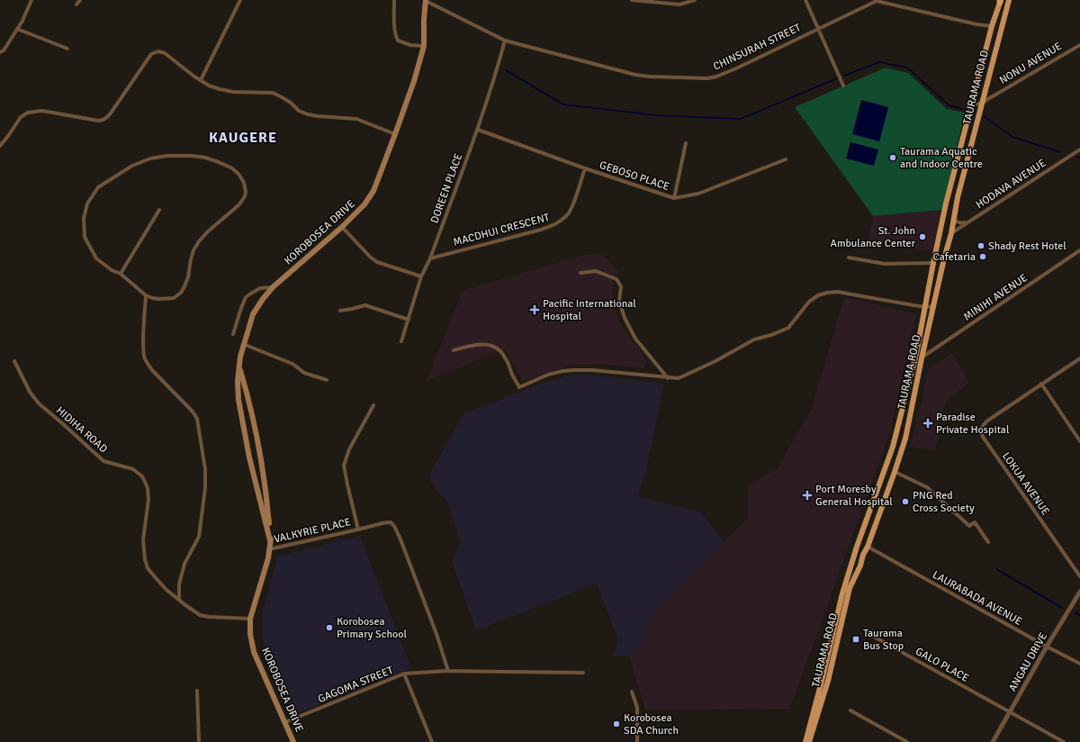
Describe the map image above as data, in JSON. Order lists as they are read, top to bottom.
{
  "streets": {
    "main road": ["TAURAMA ROAD", "KOROBOSEA DRIVE"],
    "street": [
      "CHINSURAH STREET",
      "NONU AVENUE",
      "GEBOSO PLACE",
      "HODAVA AVENUE",
      "DOREEN PLACE",
      "MACDHUI CRESCENT",
      "MINIHI AVENUE",
      "HIDIHA ROAD",
      "LOKUA AVENUE",
      "VALKYRIE PLACE",
      "LAURABADA AVENUE",
      "ANGAU DRIVE",
      "GALO PLACE",
      "GAGOMA STREET"
    ]
  },
  "crossings": [
    ["CHINSURAH STREET", "TAURAMA ROAD"],
    ["CHINSURAH STREET", "DOREEN PLACE"],
    ["CHINSURAH STREET", "KOROBOSEA DRIVE"],
    ["NONU AVENUE", "TAURAMA ROAD"],
    ["TAURAMA ROAD", "HODAVA AVENUE"],
    ["TAURAMA ROAD", "MINIHI AVENUE"],
    ["TAURAMA ROAD", "LAURABADA AVENUE"],
    ["GEBOSO PLACE", "DOREEN PLACE"],
    ["GEBOSO PLACE", "MACDHUI CRESCENT"],
    ["DOREEN PLACE", "MACDHUI CRESCENT"],
    ["KOROBOSEA DRIVE", "HIDIHA ROAD"],
    ["KOROBOSEA DRIVE", "VALKYRIE PLACE"],
    ["KOROBOSEA DRIVE", "GAGOMA STREET"],
    ["LAURABADA AVENUE", "ANGAU DRIVE"],
    ["ANGAU DRIVE", "GALO PLACE"]
  ],
  "districts": ["KAUGERE"],
  "places": {
    "other": [
      "Taurama Aquatic and Indoor Centre",
      "St. John Ambulance Center",
      "Shady Rest Hotel",
      "Cafetaria",
      "PNG Red Cross Society",
      "Korobosea Primary School",
      "Korobosea SDA Church"
    ],
    "health": ["Pacific International Hospital", "Paradise Private Hospital", "Port Moresby General Hospital"],
    "transit": ["Taurama Bus Stop"]
  }
}
